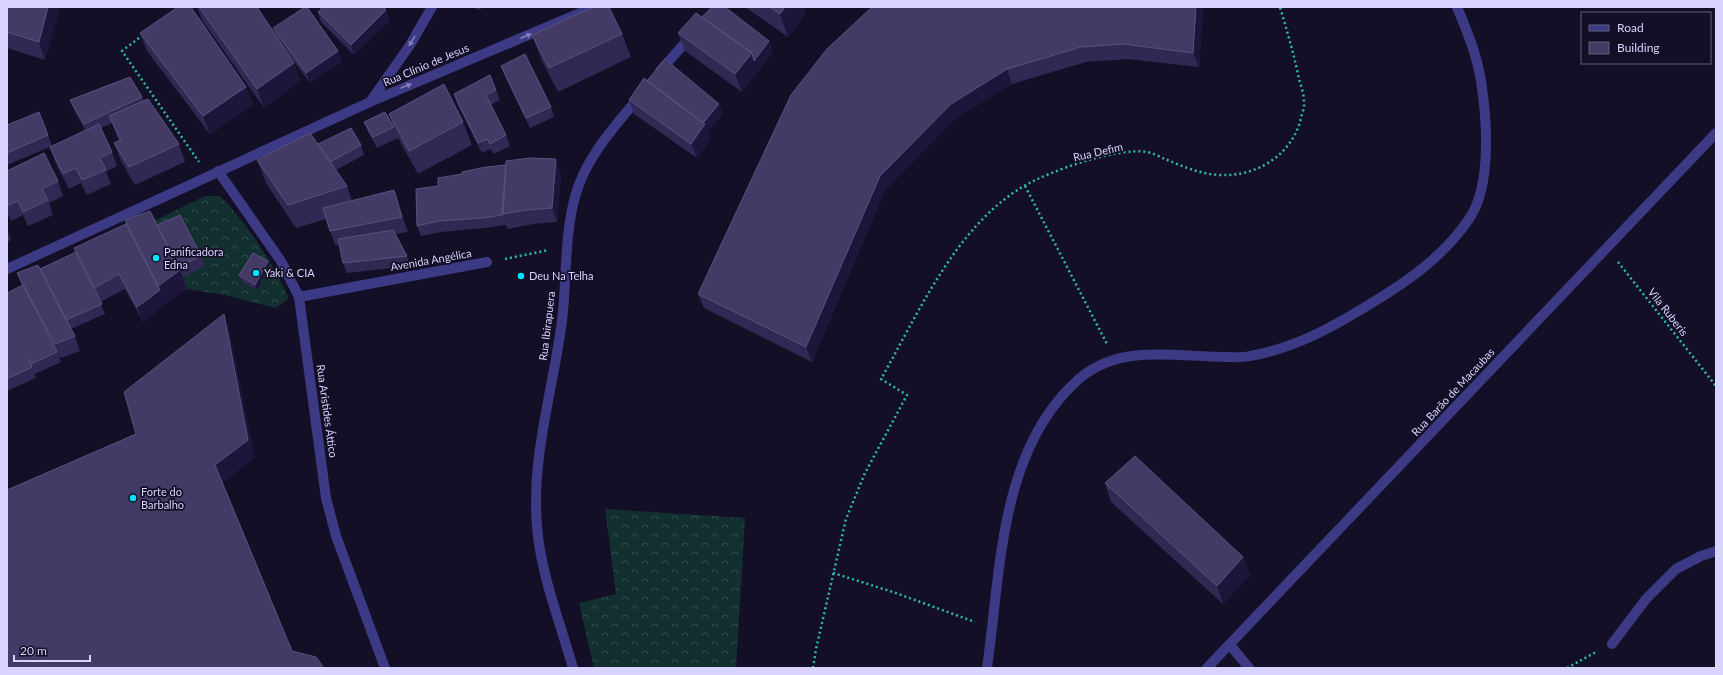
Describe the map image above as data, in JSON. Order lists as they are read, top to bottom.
{
  "streets": {
    "street": [
      "Rua Clínio de Jesus",
      "Avenida Angélica",
      "Rua Ibirapuera",
      "Rua Barão de Macaubas",
      "Rua Aristides Áttico"
    ],
    "path": ["Rua Defim", "Vila Ruberis"]
  },
  "crossings": [
    ["Avenida Angélica", "Rua Ibirapuera"],
    ["Avenida Angélica", "Rua Aristides Áttico"],
    ["Vila Ruberis", "Rua Barão de Macaubas"]
  ],
  "places": [
    "Panificadora Edna",
    "Yaki & CIA",
    "Deu Na Telha",
    "Forte do Barbalho"
  ],
  "legend": ["Road", "Building"],
  "scale_bar": "20 m"
}
